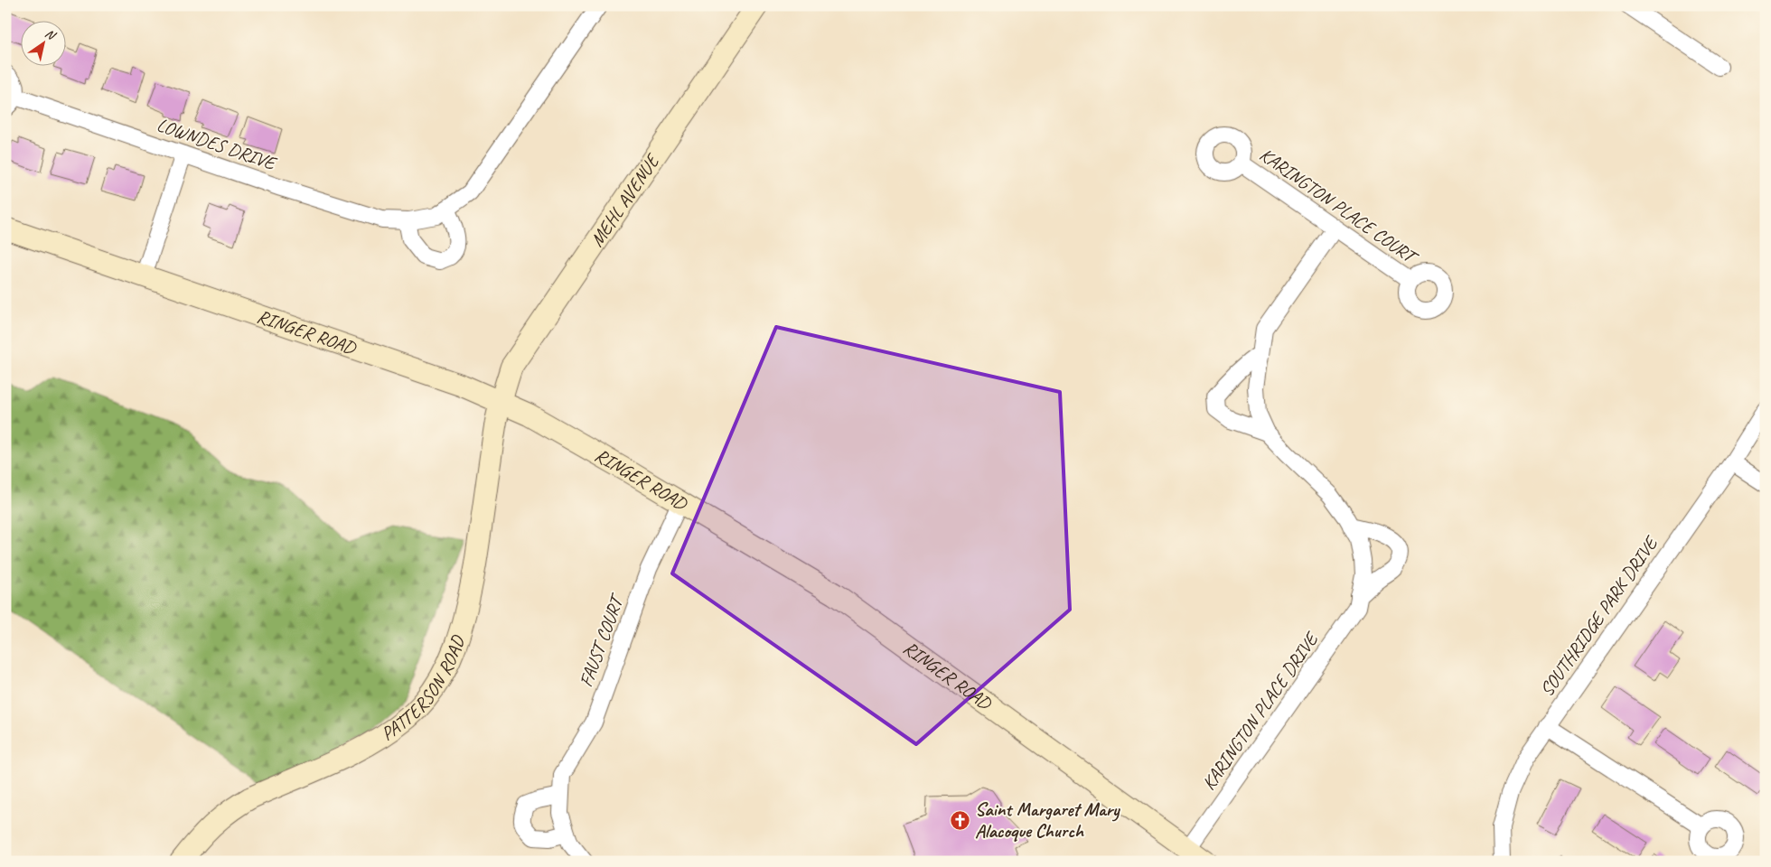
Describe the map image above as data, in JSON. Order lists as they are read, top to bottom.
{
  "streets": {
    "street": [
      "LOWNDES DRIVE",
      "MEHL AVENUE",
      "KARINGTON PLACE COURT",
      "RINGER ROAD",
      "SOUTHRIDGE PARK DRIVE",
      "FAUST COURT",
      "PATTERSON ROAD",
      "KARINGTON PLACE DRIVE"
    ]
  },
  "crossings": [
    ["MEHL AVENUE", "RINGER ROAD"],
    ["MEHL AVENUE", "PATTERSON ROAD"],
    ["KARINGTON PLACE COURT", "KARINGTON PLACE DRIVE"],
    ["RINGER ROAD", "FAUST COURT"],
    ["RINGER ROAD", "PATTERSON ROAD"],
    ["RINGER ROAD", "KARINGTON PLACE DRIVE"]
  ],
  "places": {
    "church": ["Saint Margaret Mary Alacoque Church"]
  },
  "north": "top right"
}
